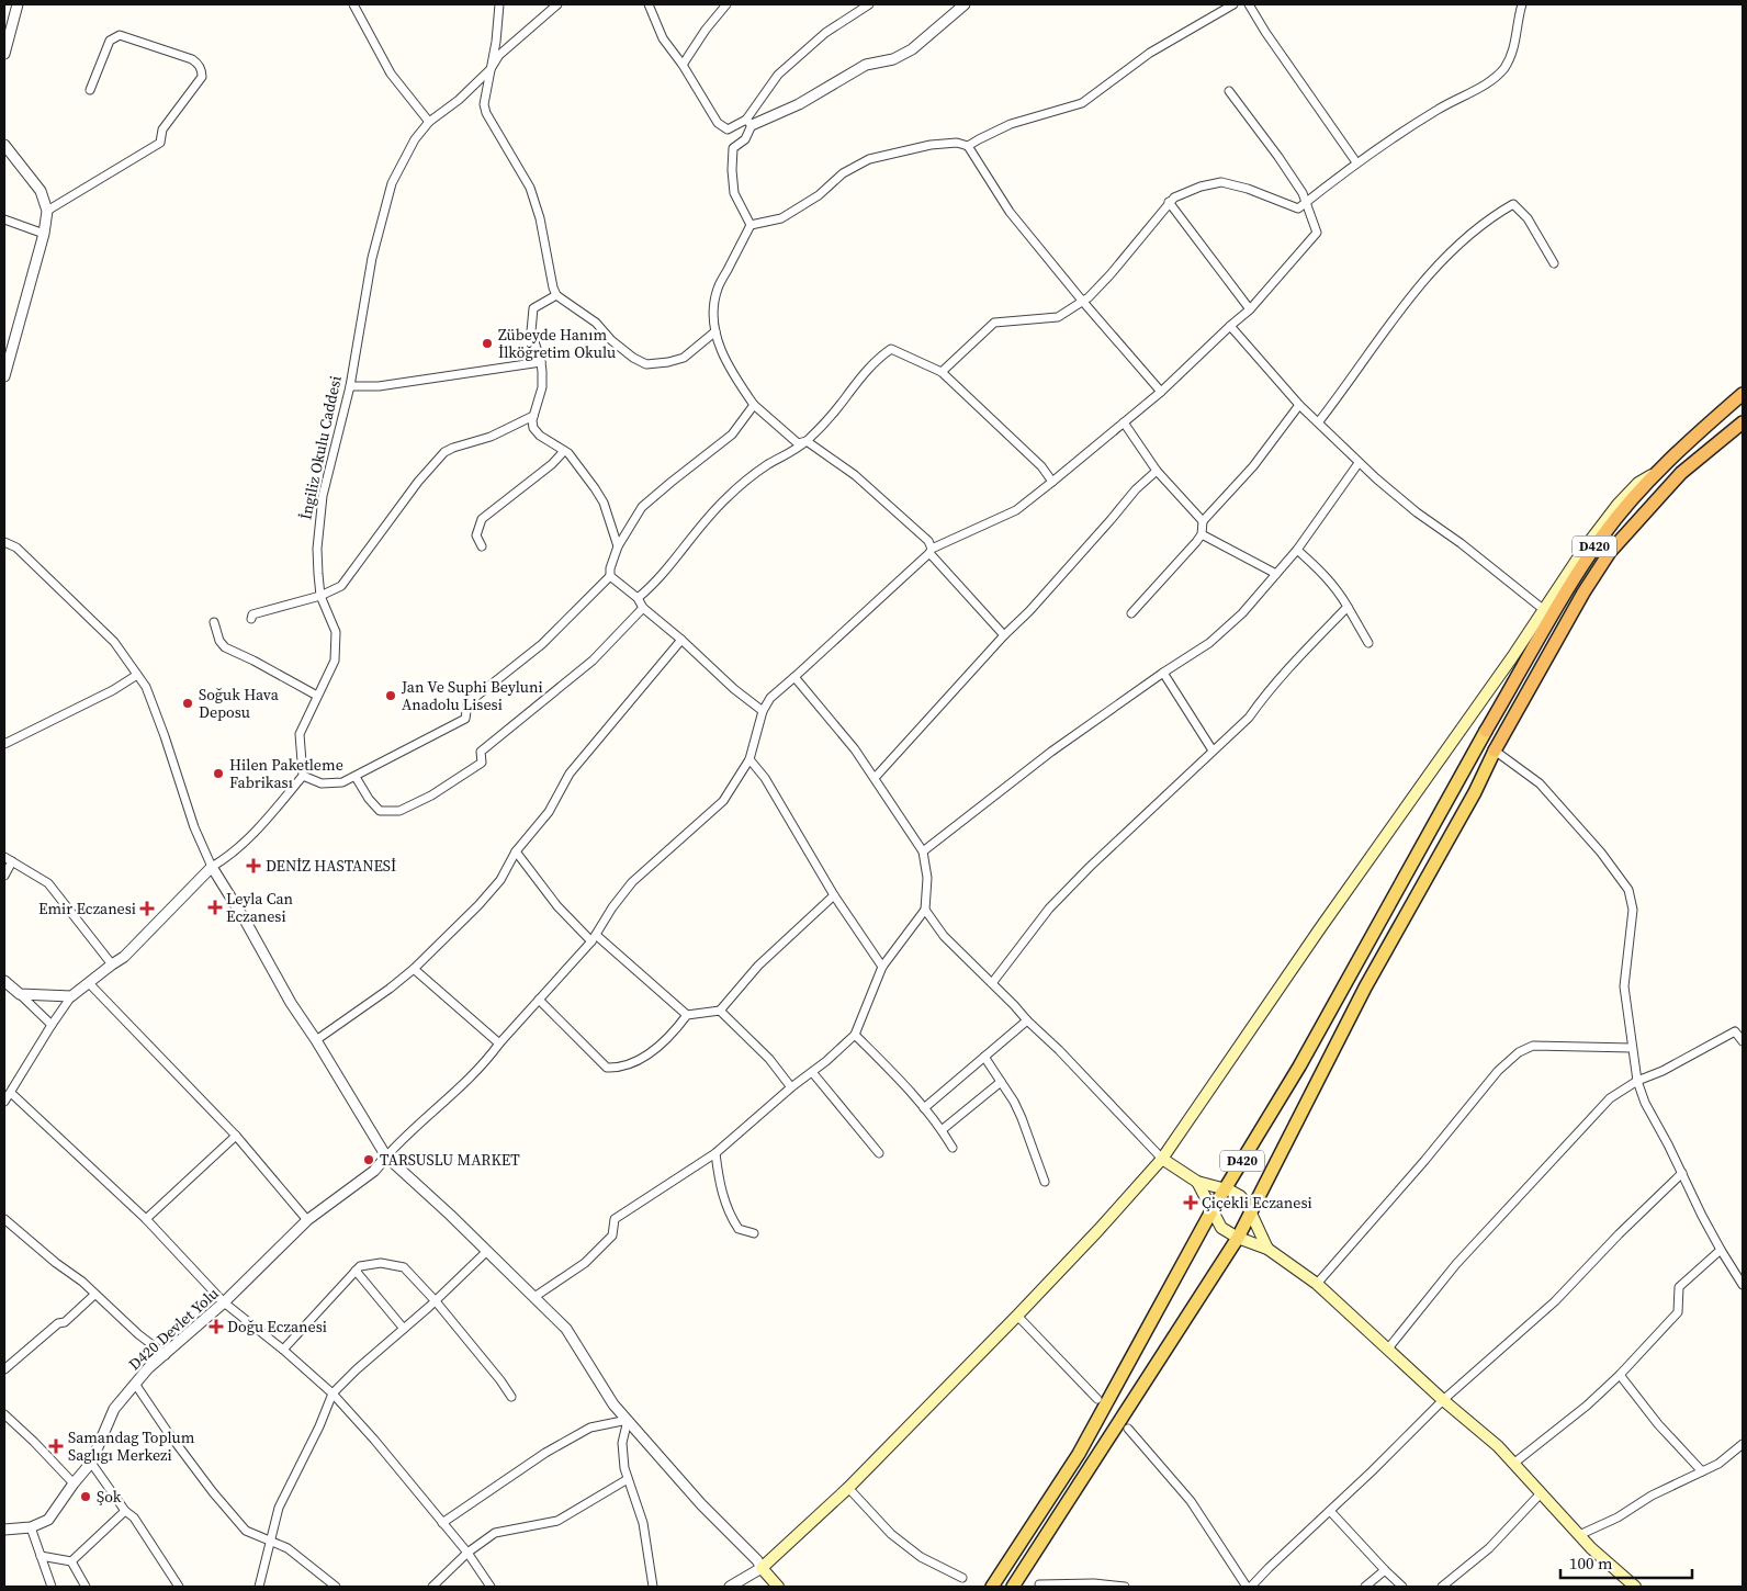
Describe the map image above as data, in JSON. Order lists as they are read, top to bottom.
{
  "streets": {
    "highway": ["D420"],
    "street": ["İngiliz Okulu Caddesi", "D420 Devlet Yolu"]
  },
  "places": {
    "other": [
      "Zübeyde Hanım İlköğretim Okulu",
      "Jan Ve Suphi Beyluni Anadolu Lisesi",
      "Soğuk Hava Deposu",
      "Hilen Paketleme Fabrikası",
      "TARSUSLU MARKET",
      "Şok"
    ],
    "health": [
      "DENİZ HASTANESİ",
      "Leyla Can Eczanesi",
      "Emir Eczanesi",
      "Çiçekli Eczanesi",
      "Doğu Eczanesi",
      "Samandag Toplum Saglıgı Merkezi"
    ]
  },
  "scale_bar": "100 m"
}
